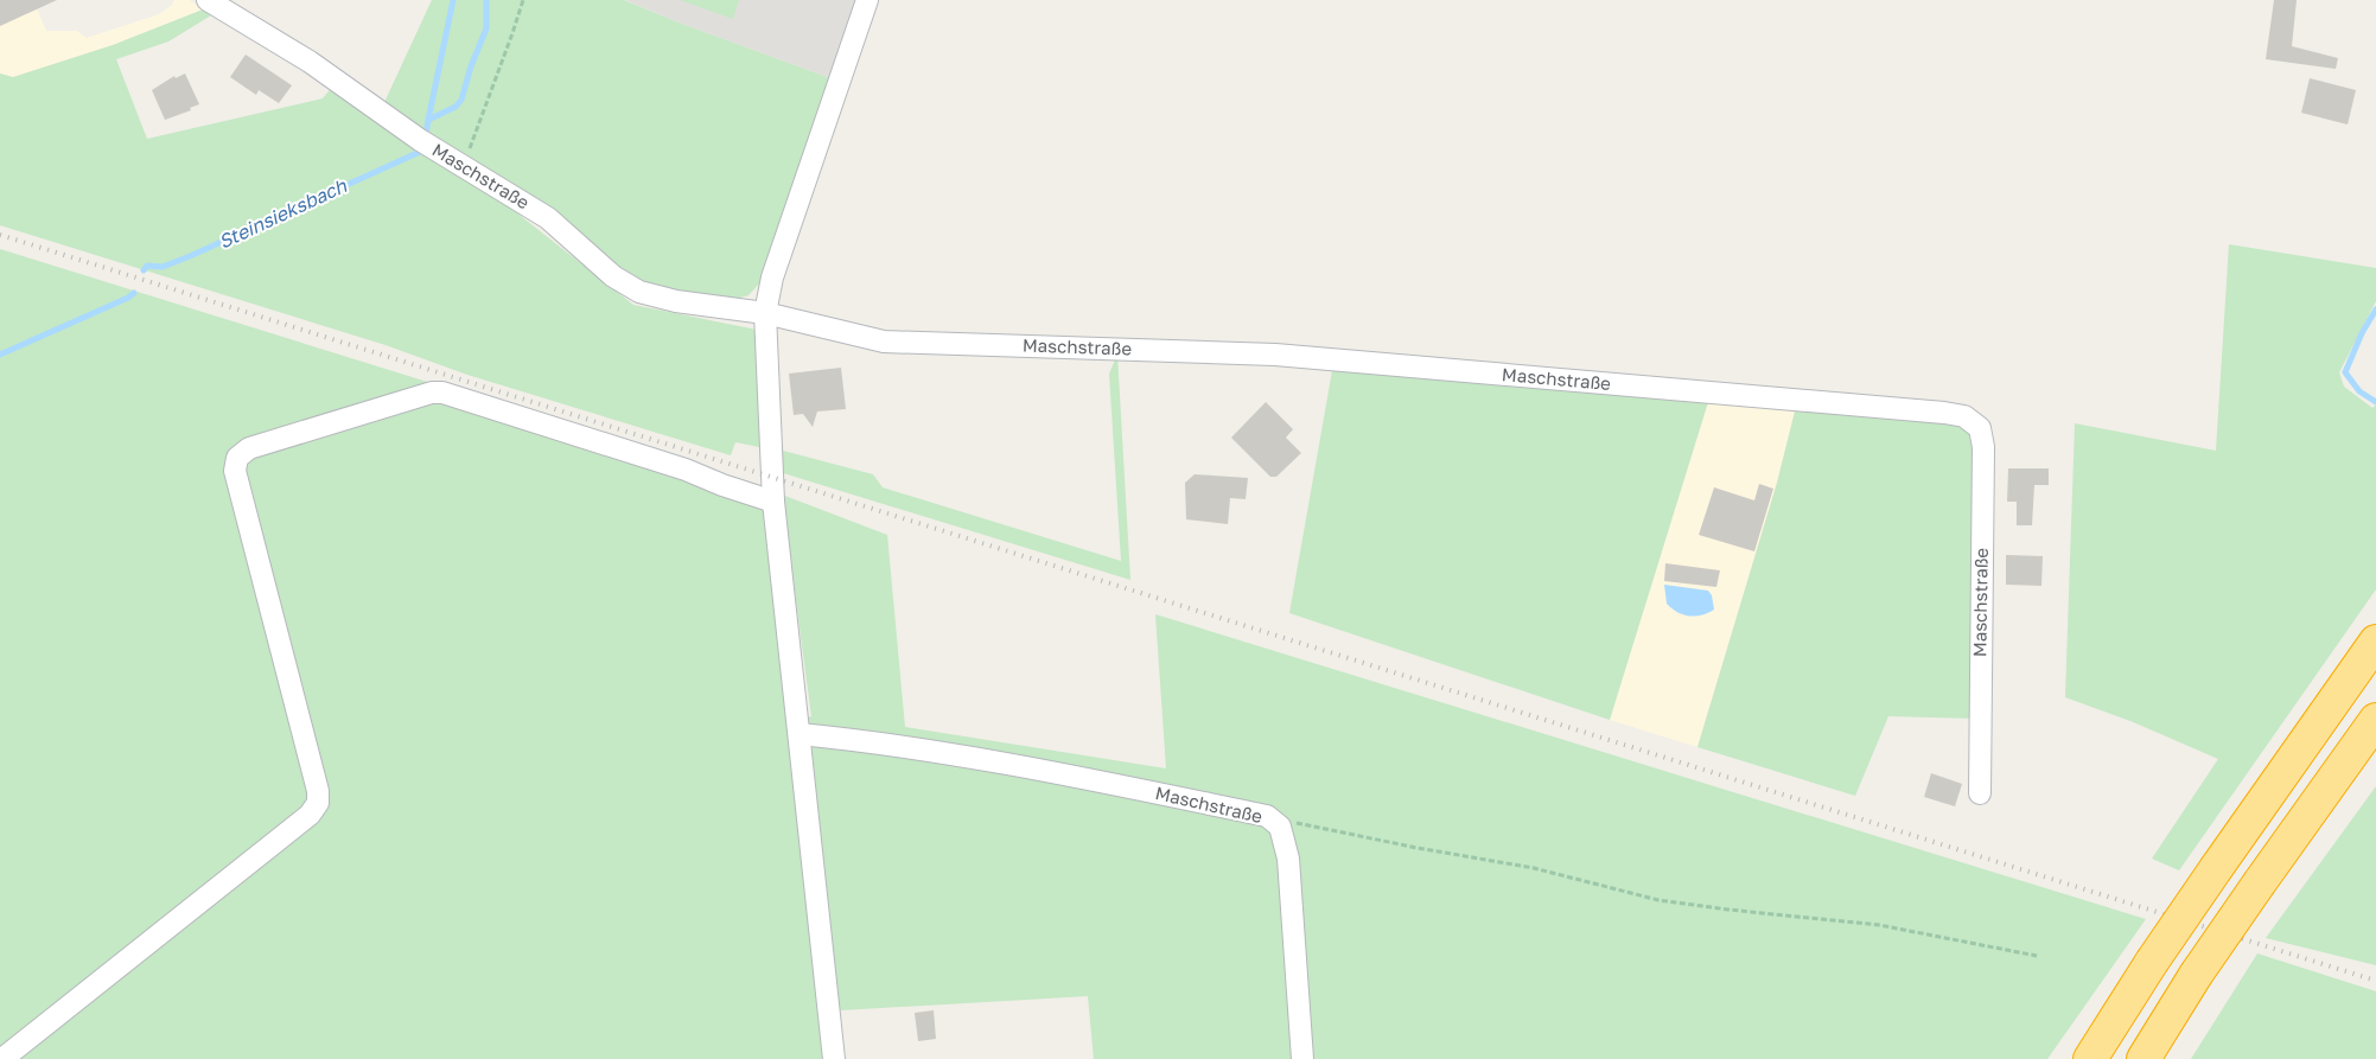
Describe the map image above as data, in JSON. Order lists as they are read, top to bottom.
{
  "streets": {
    "street": ["Maschstraße"]
  },
  "water": ["Steinsieksbach"]
}
